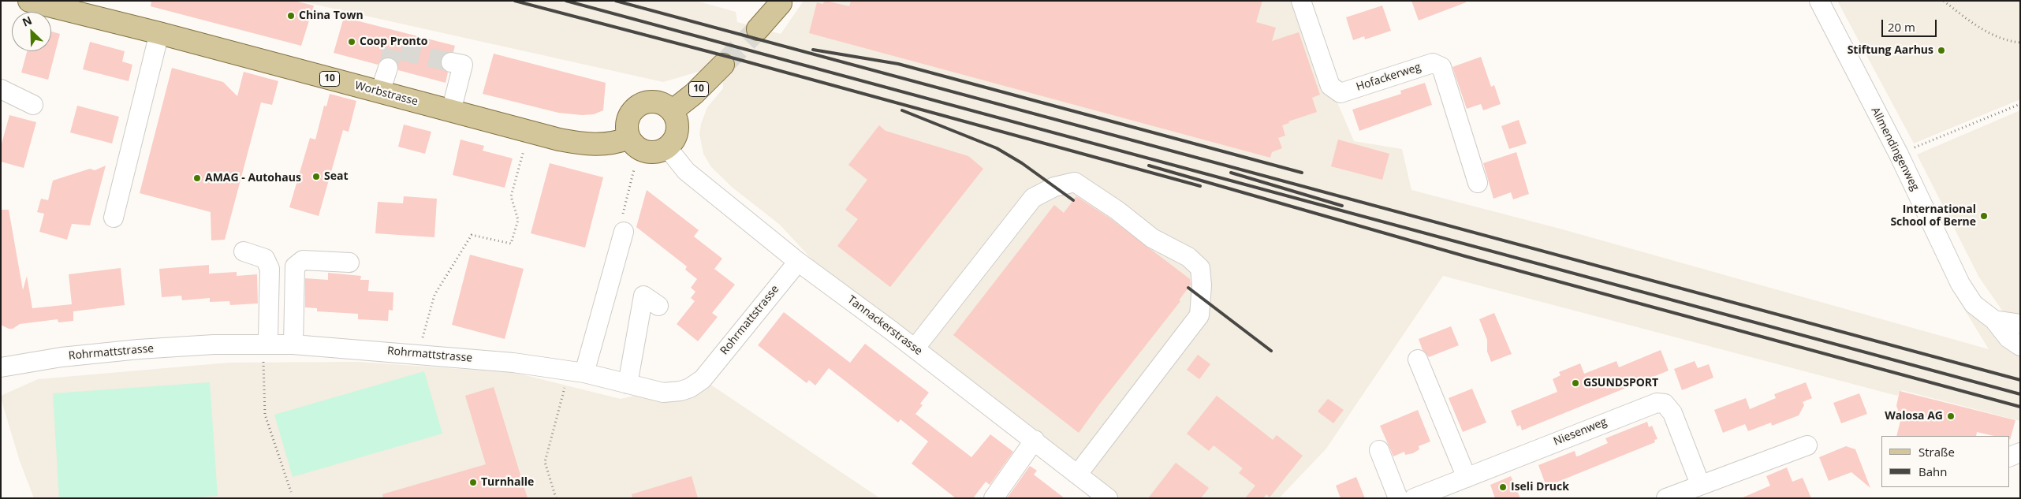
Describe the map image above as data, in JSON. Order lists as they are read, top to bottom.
{
  "streets": {
    "main road": ["10", "Worbstrasse"],
    "street": [
      "Hofackerweg",
      "Allmendingenweg",
      "Rohrmattstrasse",
      "Tannackerstrasse",
      "Niesenweg"
    ]
  },
  "crossings": [
    ["10", "Worbstrasse"],
    ["10", "Tannackerstrasse"],
    ["Worbstrasse", "Tannackerstrasse"],
    ["Rohrmattstrasse", "Tannackerstrasse"]
  ],
  "places": [
    "China Town",
    "Coop Pronto",
    "Stiftung Aarhus",
    "Seat",
    "AMAG - Autohaus",
    "International School of Berne",
    "GSUNDSPORT",
    "Walosa AG",
    "Turnhalle",
    "Iseli Druck"
  ],
  "legend": ["Straße", "Bahn"],
  "scale_bar": "20 m",
  "north": "top left"
}
